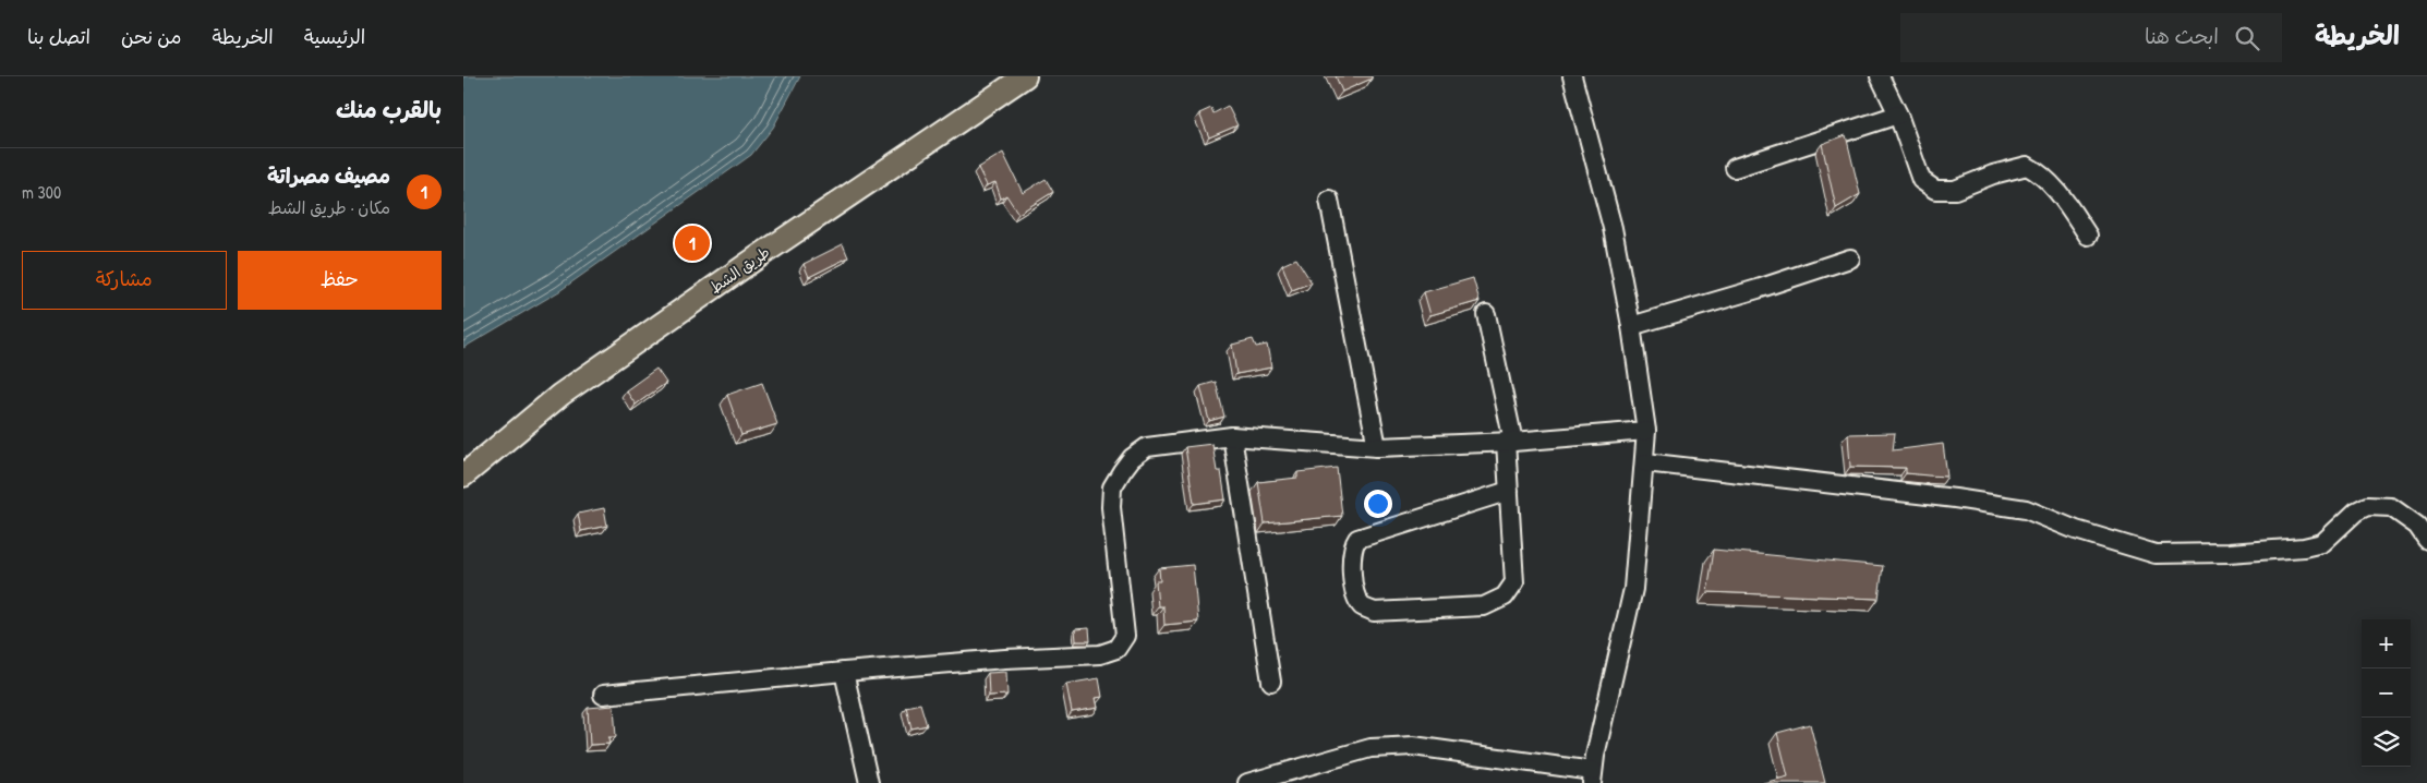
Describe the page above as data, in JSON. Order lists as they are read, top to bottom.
{
  "streets": {
    "main road": ["طريق الشط"]
  },
  "page": {
    "header": "الخريطة",
    "search": "ابحث هنا",
    "nav": [
      "الرئيسية",
      "الخريطة",
      "من نحن",
      "اتصل بنا"
    ],
    "heading": "بالقرب منك",
    "list": [
      {
        "mark": "1",
        "name": "مصيف مصراتة",
        "note": "مكان · طريق الشط",
        "value": "300 m"
      }
    ],
    "pins": "1",
    "buttons": ["حفظ", "مشاركة"],
    "map_buttons": ["+", "−"]
  }
}
